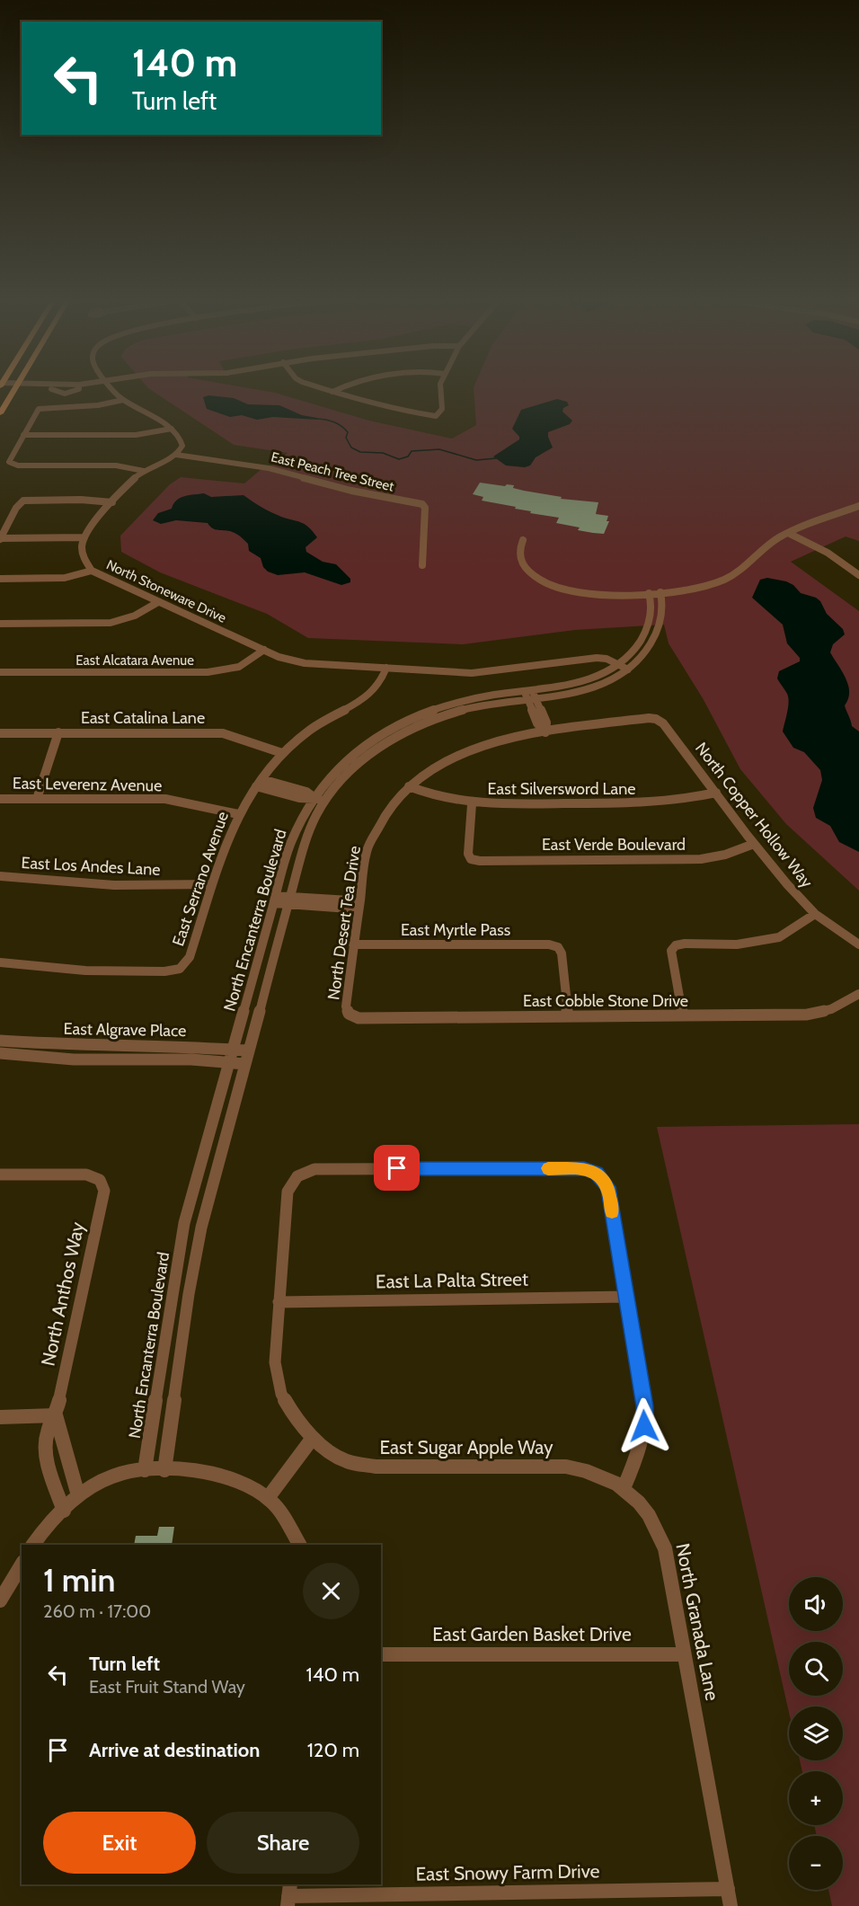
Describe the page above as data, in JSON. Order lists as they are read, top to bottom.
{
  "streets": {
    "street": [
      "East Peach Tree Street",
      "North Stoneware Drive",
      "East Alcatara Avenue",
      "East Catalina Lane",
      "East Leverenz Avenue",
      "East Silversword Lane",
      "North Copper Hollow Way",
      "East Verde Boulevard",
      "East Los Andes Lane",
      "East Serrano Avenue",
      "North Encanterra Boulevard",
      "North Desert Tea Drive",
      "East Myrtle Pass",
      "East Cobble Stone Drive",
      "East Algrave Place",
      "East La Palta Street",
      "North Anthos Way",
      "East Sugar Apple Way",
      "North Granada Lane",
      "East Garden Basket Drive",
      "East Snowy Farm Drive"
    ]
  },
  "crossings": [
    ["North Stoneware Drive", "East Alcatara Avenue"],
    ["North Stoneware Drive", "East Serrano Avenue"],
    ["North Stoneware Drive", "North Encanterra Boulevard"],
    ["East Catalina Lane", "East Serrano Avenue"],
    ["East Leverenz Avenue", "East Serrano Avenue"],
    ["East Silversword Lane", "North Copper Hollow Way"],
    ["East Silversword Lane", "East Verde Boulevard"],
    ["East Silversword Lane", "North Desert Tea Drive"],
    ["North Copper Hollow Way", "East Verde Boulevard"],
    ["North Copper Hollow Way", "North Desert Tea Drive"],
    ["East Los Andes Lane", "East Serrano Avenue"],
    ["North Encanterra Boulevard", "East Algrave Place"],
    ["North Desert Tea Drive", "East Myrtle Pass"],
    ["North Desert Tea Drive", "East Cobble Stone Drive"],
    ["East Myrtle Pass", "East Cobble Stone Drive"],
    ["East La Palta Street", "East Sugar Apple Way"],
    ["East Sugar Apple Way", "North Granada Lane"],
    ["North Granada Lane", "East Garden Basket Drive"],
    ["North Granada Lane", "East Snowy Farm Drive"]
  ],
  "page": {
    "turn": ["140 m", "Turn left"],
    "heading": ["1 min", "260 m · 17:00"],
    "map_buttons": ["+", "−"],
    "list": [
      {
        "name": "Turn left",
        "note": "East Fruit Stand Way",
        "value": "140 m"
      },
      {
        "name": "Arrive at destination",
        "value": "120 m"
      }
    ],
    "buttons": ["Exit", "Share"]
  }
}
